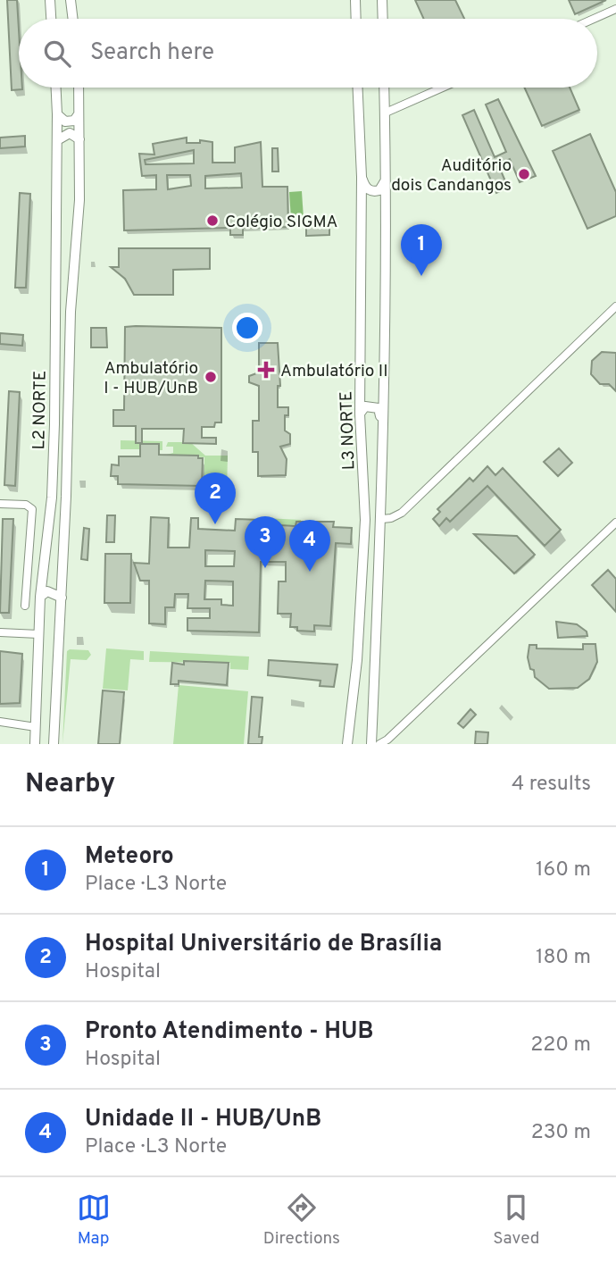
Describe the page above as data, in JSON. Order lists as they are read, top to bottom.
{
  "streets": {
    "main road": ["L2 NORTE", "L3 NORTE"]
  },
  "places": {
    "other": ["Auditório dois Candangos", "Colégio SIGMA", "Ambulatório I - HUB/UnB"],
    "health": ["Ambulatório II"]
  },
  "page": {
    "search": "Search here",
    "pins": [
      "1",
      "2",
      "3",
      "4"
    ],
    "heading": ["Nearby", "4 results"],
    "list": [
      {
        "mark": "1",
        "name": "Meteoro",
        "note": "Place · L3 Norte",
        "value": "160 m"
      },
      {
        "mark": "2",
        "name": "Hospital Universitário de Brasília",
        "note": "Hospital",
        "value": "180 m"
      },
      {
        "mark": "3",
        "name": "Pronto Atendimento - HUB",
        "note": "Hospital",
        "value": "220 m"
      },
      {
        "mark": "4",
        "name": "Unidade II - HUB/UnB",
        "note": "Place · L3 Norte",
        "value": "230 m"
      }
    ],
    "nav": ["Map", "Directions", "Saved"]
  }
}
